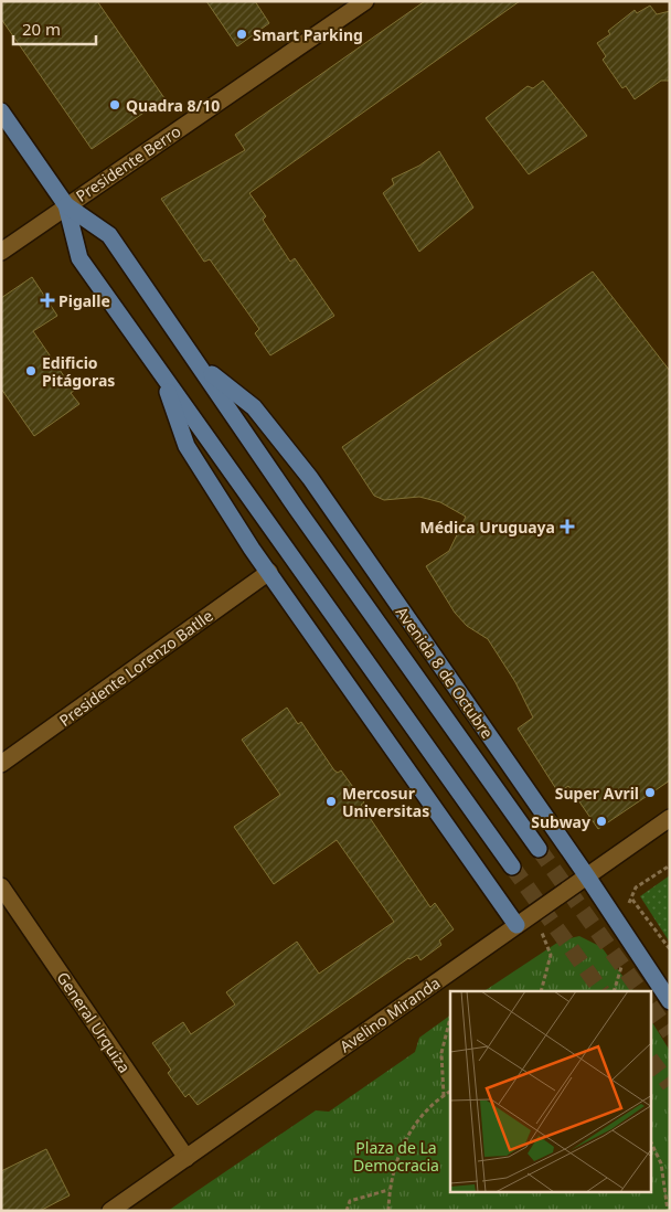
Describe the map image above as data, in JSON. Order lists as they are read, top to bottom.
{
  "streets": {
    "main road": ["Avenida 8 de Octubre"],
    "street": [
      "Presidente Berro",
      "Presidente Lorenzo Batlle",
      "Avelino Miranda",
      "General Urquiza"
    ]
  },
  "crossings": [
    ["Presidente Berro", "Avenida 8 de Octubre"],
    ["Presidente Lorenzo Batlle", "Avenida 8 de Octubre"],
    ["Avenida 8 de Octubre", "Avelino Miranda"],
    ["Avelino Miranda", "General Urquiza"]
  ],
  "parks": ["Plaza de La Democracia"],
  "places": {
    "other": [
      "Smart Parking",
      "Quadra 8/10",
      "Edificio Pitágoras",
      "Super Avril",
      "Mercosur Universitas",
      "Subway"
    ],
    "health": ["Pigalle", "Médica Uruguaya"]
  },
  "scale_bar": "20 m"
}
